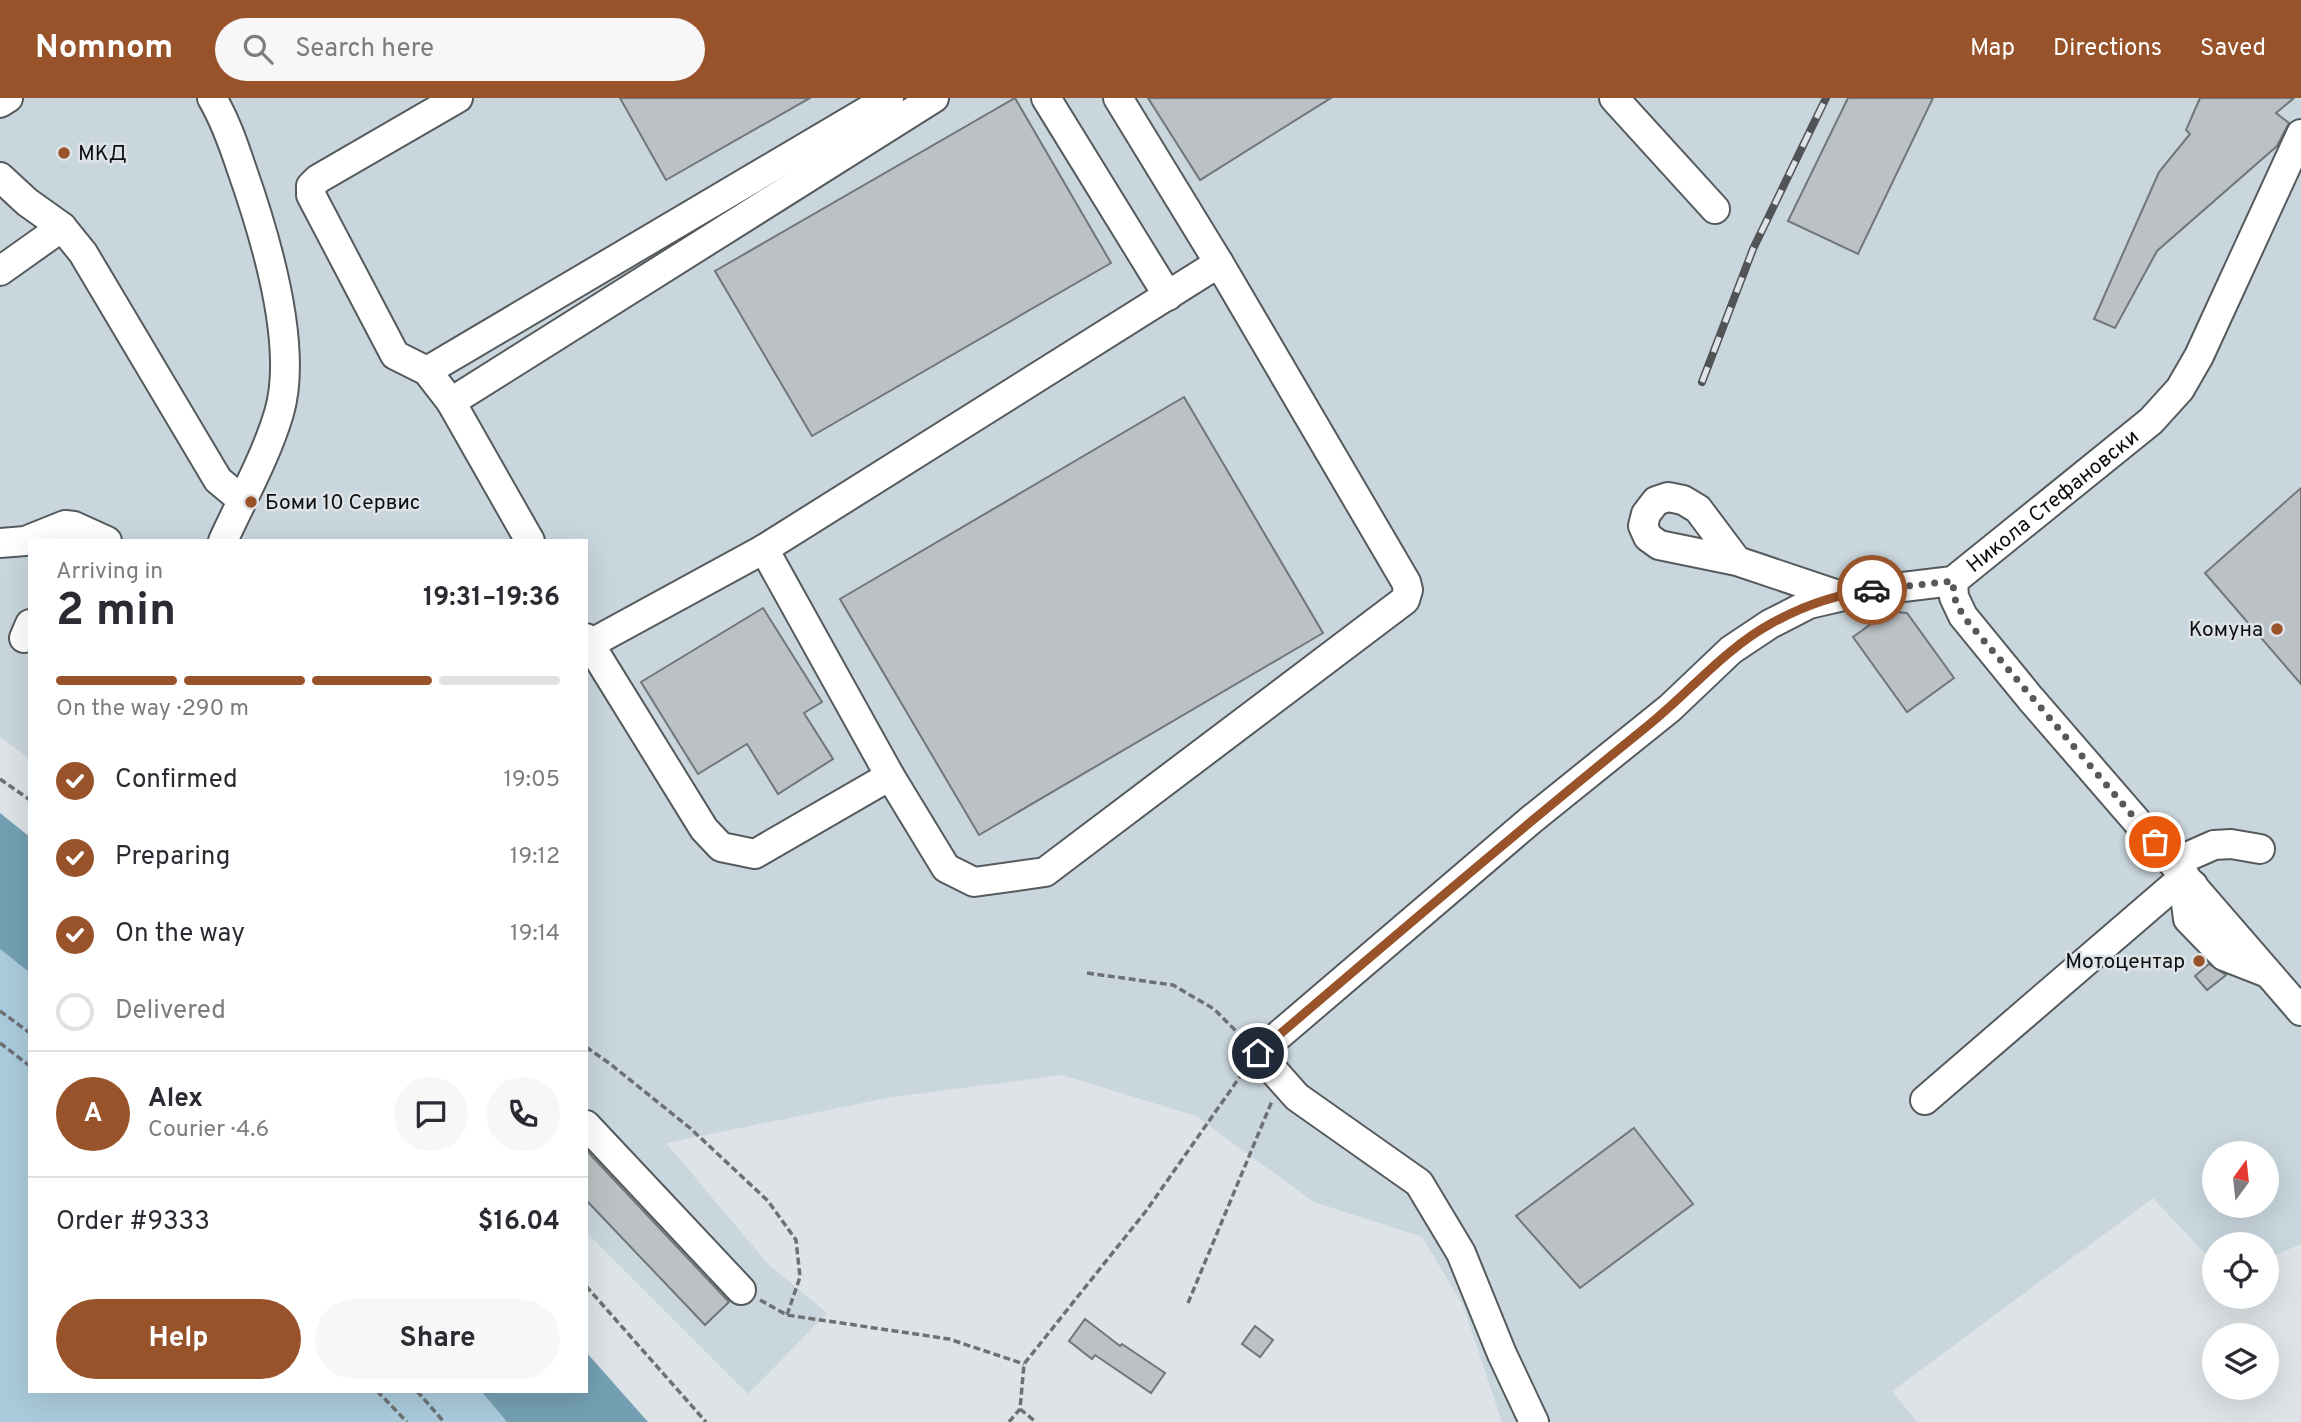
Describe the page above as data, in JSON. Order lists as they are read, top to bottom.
{
  "streets": {
    "street": ["Никола Стефановски"]
  },
  "places": [
    "МКД",
    "Боми 10 Сервис",
    "Комуна",
    "Мотоцентар"
  ],
  "north": "top",
  "page": {
    "header": "Nomnom",
    "search": "Search here",
    "nav": ["Map", "Directions", "Saved"],
    "heading": ["2 min", "Arriving in", "19:31–19:36"],
    "panel": [
      "Alex",
      "Courier · 4.6",
      "Order #9333",
      "$16.04"
    ],
    "bar": "On the way · 290 m",
    "list": [
      ["Confirmed", "19:05"],
      ["Preparing", "19:12"],
      ["On the way", "19:14"],
      "Delivered"
    ],
    "round": "A",
    "buttons": ["Help", "Share"]
  }
}
